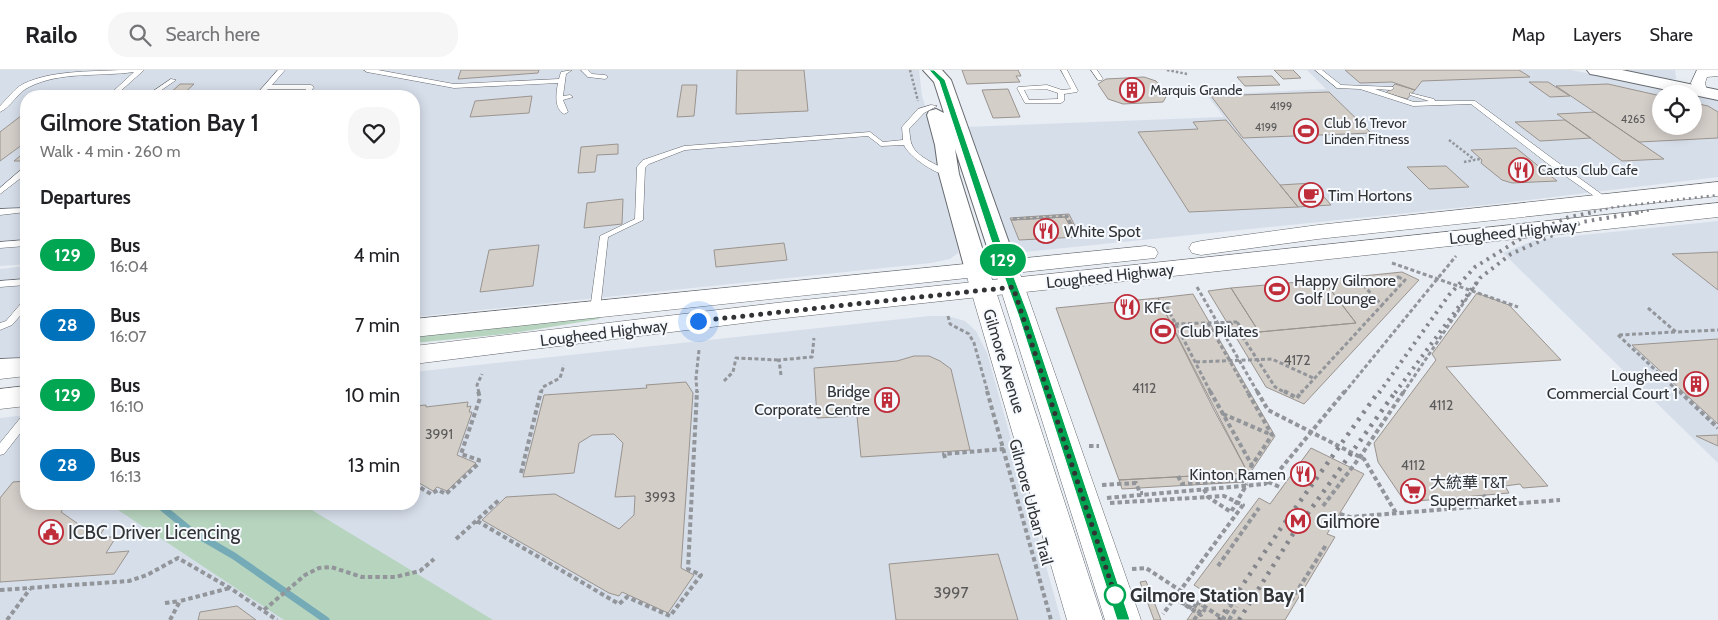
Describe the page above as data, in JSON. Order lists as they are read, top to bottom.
{
  "streets": {
    "main road": ["Lougheed Highway", "Gilmore Avenue"],
    "path": ["Gilmore Urban Trail"]
  },
  "crossings": [
    ["Lougheed Highway", "Gilmore Avenue"]
  ],
  "places": {
    "building": ["Marquis Grande", "Lougheed Commercial Court 1", "Bridge Corporate Centre"],
    "sports": ["Club 16 Trevor Linden Fitness", "Happy Gilmore Golf Lounge", "Club Pilates"],
    "restaurant": [
      "Cactus Club Cafe",
      "White Spot",
      "KFC",
      "Kinton Ramen"
    ],
    "cafe": ["Tim Hortons"],
    "supermarket": ["大統華 T&T Supermarket"],
    "metro station": ["Gilmore"],
    "public building": ["ICBC Driver Licencing"],
    "other": ["Gilmore Station Bay 1"]
  },
  "lines": ["bus line 129"],
  "house_numbers": [
    "4199",
    "4265",
    "4199",
    "4172",
    "4112",
    "4112",
    "3991",
    "4112",
    "3993",
    "3997"
  ],
  "page": {
    "header": "Railo",
    "search": "Search here",
    "nav": ["Map", "Layers", "Share"],
    "on_map": "129",
    "heading": [
      ["Gilmore Station Bay 1", "Walk · 4 min · 260 m"],
      "Departures"
    ],
    "list": [
      {
        "mark": "129",
        "name": "Bus",
        "note": "16:04",
        "value": "4 min"
      },
      {
        "mark": "28",
        "name": "Bus",
        "note": "16:07",
        "value": "7 min"
      },
      {
        "mark": "129",
        "name": "Bus",
        "note": "16:10",
        "value": "10 min"
      },
      {
        "mark": "28",
        "name": "Bus",
        "note": "16:13",
        "value": "13 min"
      }
    ]
  }
}
